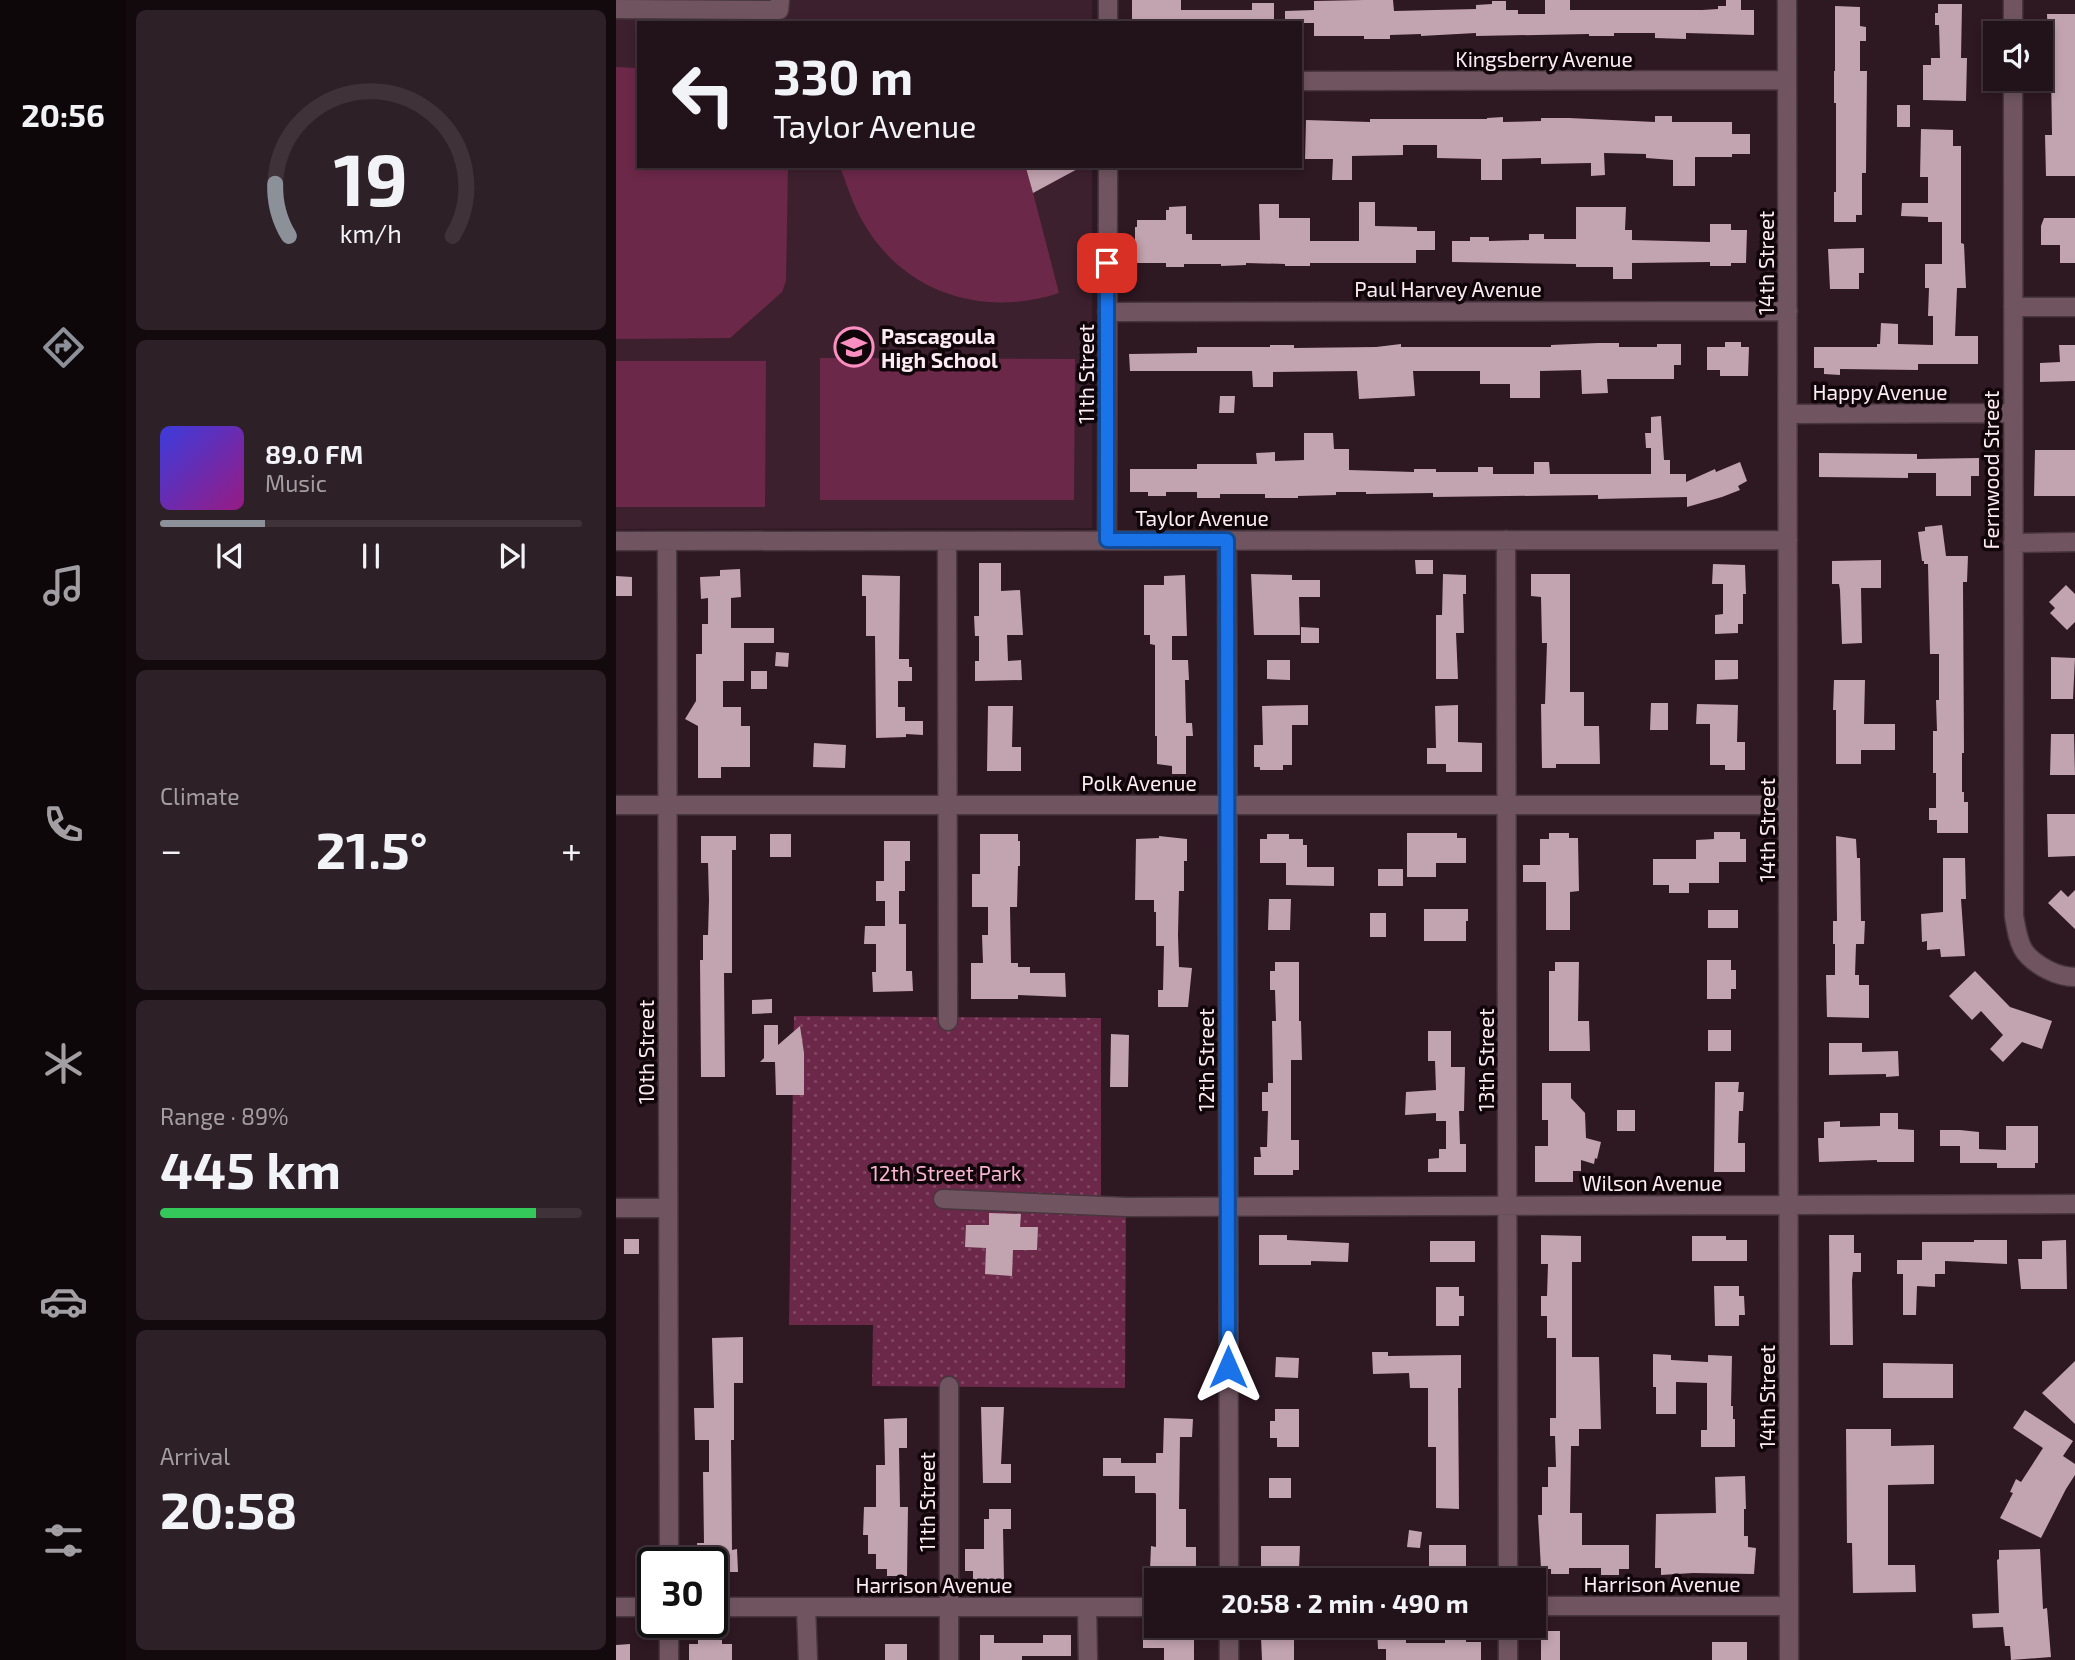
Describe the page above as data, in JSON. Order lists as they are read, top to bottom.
{
  "streets": {
    "street": [
      "Kingsberry Avenue",
      "14th Street",
      "Paul Harvey Avenue",
      "11th Street",
      "Happy Avenue",
      "Fernwood Street",
      "Taylor Avenue",
      "Polk Avenue",
      "10th Street",
      "12th Street",
      "13th Street",
      "Wilson Avenue",
      "Harrison Avenue"
    ]
  },
  "crossings": [
    ["Kingsberry Avenue", "14th Street"],
    ["14th Street", "Paul Harvey Avenue"],
    ["14th Street", "Happy Avenue"],
    ["14th Street", "Taylor Avenue"],
    ["14th Street", "Polk Avenue"],
    ["14th Street", "Wilson Avenue"],
    ["14th Street", "Harrison Avenue"],
    ["Paul Harvey Avenue", "11th Street"],
    ["11th Street", "Taylor Avenue"],
    ["11th Street", "Harrison Avenue"],
    ["Happy Avenue", "Fernwood Street"],
    ["Taylor Avenue", "10th Street"],
    ["Taylor Avenue", "12th Street"],
    ["Taylor Avenue", "13th Street"],
    ["Polk Avenue", "10th Street"],
    ["Polk Avenue", "12th Street"],
    ["Polk Avenue", "13th Street"],
    ["12th Street", "Wilson Avenue"],
    ["13th Street", "Wilson Avenue"]
  ],
  "parks": ["12th Street Park"],
  "places": {
    "school or university": ["Pascagoula High School"]
  },
  "page": {
    "tabs": "20:56",
    "turn": ["330 m", "Taylor Avenue"],
    "song": ["89.0 FM", "Music"],
    "tile": [
      "Climate",
      ["Range · 89%", "445 km"],
      ["Arrival", "20:58"]
    ],
    "heat": ["−", "21.5°", "+"],
    "limit": "30",
    "trip": "20:58 · 2 min · 490 m",
    "gauge": ["19", "km/h"]
  }
}
